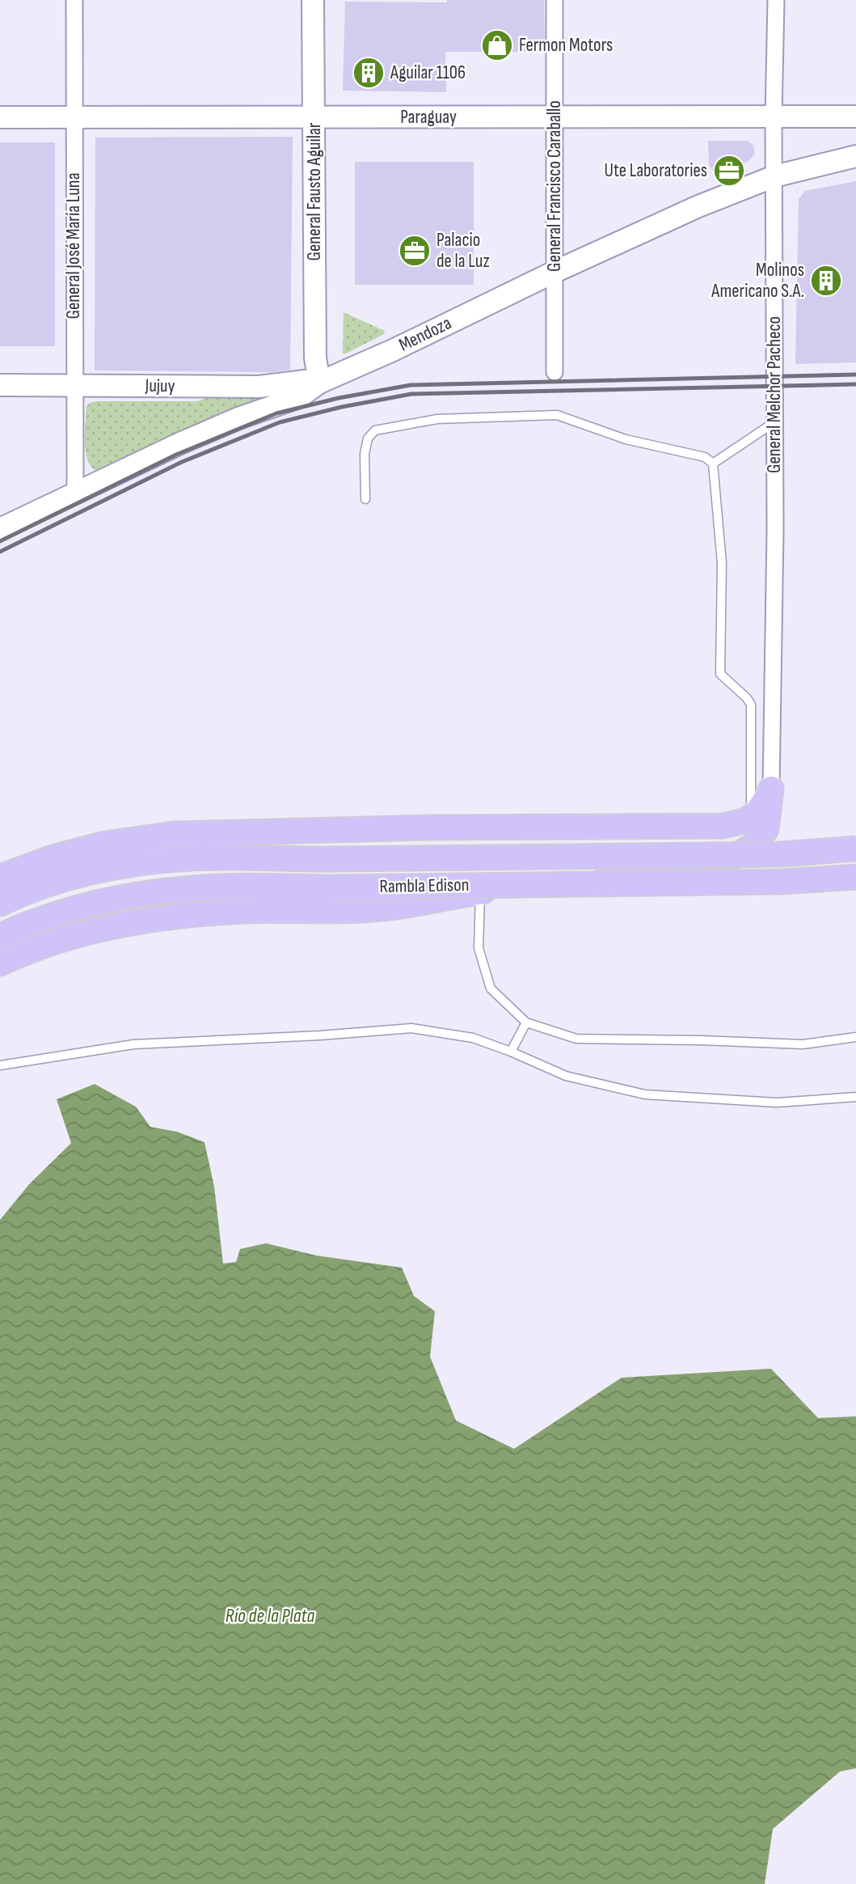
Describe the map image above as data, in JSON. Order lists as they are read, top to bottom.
{
  "streets": {
    "main road": ["Rambla Edison"],
    "street": [
      "Paraguay",
      "General Francisco Caraballo",
      "General Fausto Aguilar",
      "General José María Luna",
      "Mendoza",
      "Jujuy",
      "General Melchor Pacheco"
    ]
  },
  "crossings": [
    ["Paraguay", "General Francisco Caraballo"],
    ["Paraguay", "General Fausto Aguilar"],
    ["Paraguay", "General José María Luna"],
    ["Paraguay", "General Melchor Pacheco"],
    ["General Francisco Caraballo", "Mendoza"],
    ["General Fausto Aguilar", "Mendoza"],
    ["General Fausto Aguilar", "Jujuy"],
    ["General José María Luna", "Mendoza"],
    ["General José María Luna", "Jujuy"],
    ["Mendoza", "Jujuy"],
    ["Mendoza", "General Melchor Pacheco"]
  ],
  "water": ["Río de la Plata"],
  "places": {
    "shop": ["Fermon Motors"],
    "building": ["Aguilar 1106", "Molinos Americano S.A."],
    "office": ["Ute Laboratories", "Palacio de la Luz"]
  }
}
